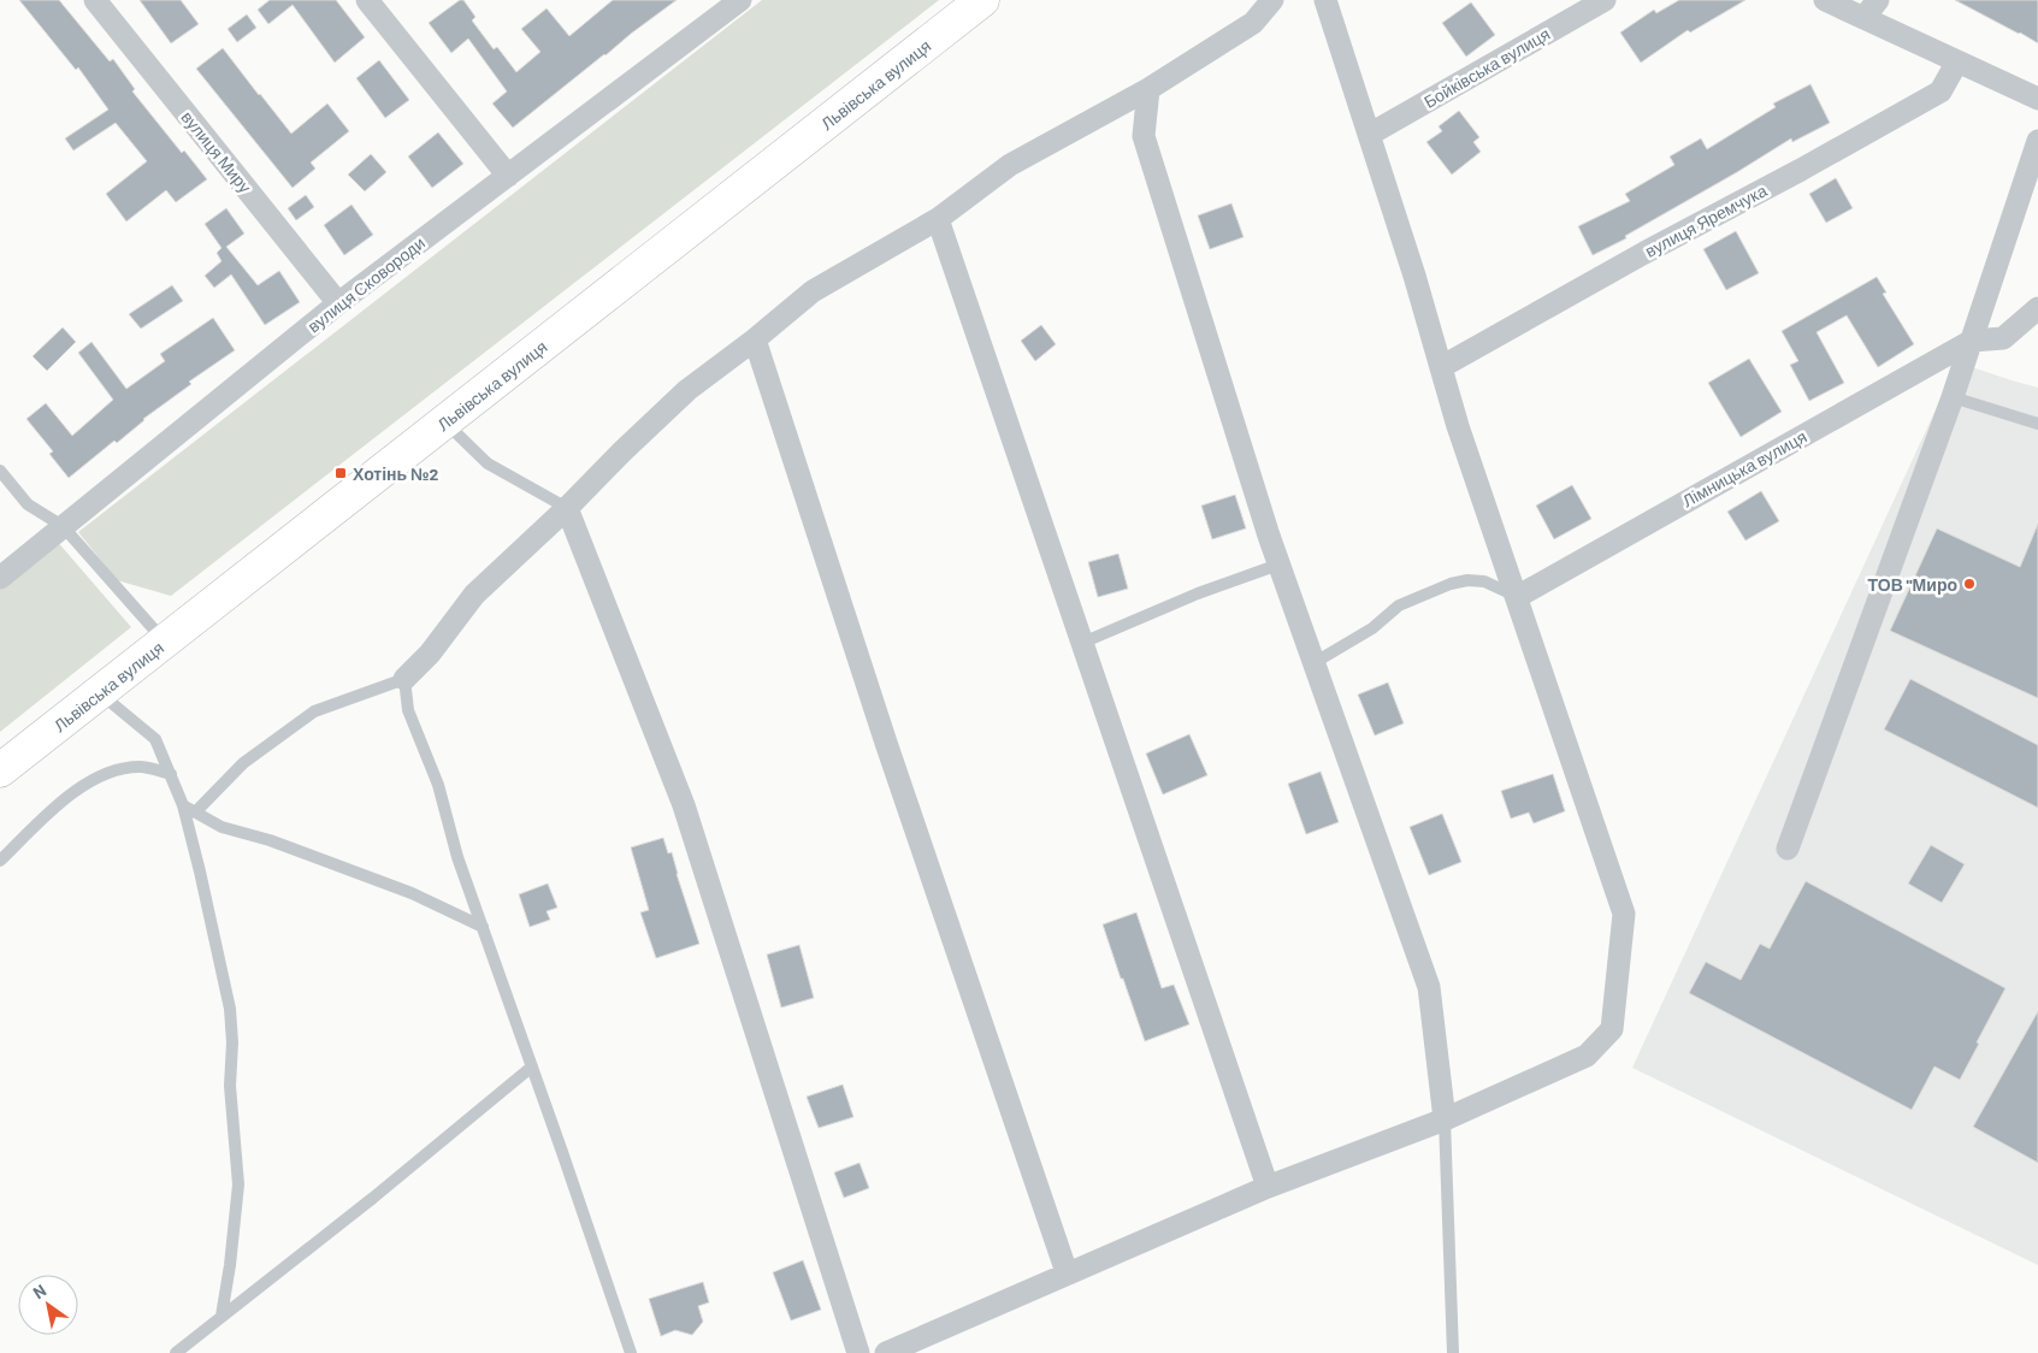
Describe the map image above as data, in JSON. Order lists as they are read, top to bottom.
{
  "streets": {
    "main road": ["Львівська вулиця"],
    "street": [
      "Бойківська вулиця",
      "вулиця Миру",
      "вулиця Яремчука",
      "вулиця Сковороди",
      "Лімницька вулиця"
    ]
  },
  "crossings": [
    ["вулиця Миру", "вулиця Сковороди"]
  ],
  "places": {
    "transit": ["Хотінь №2"],
    "other": ["ТОВ \"Миро"]
  },
  "north": "top left"
}
